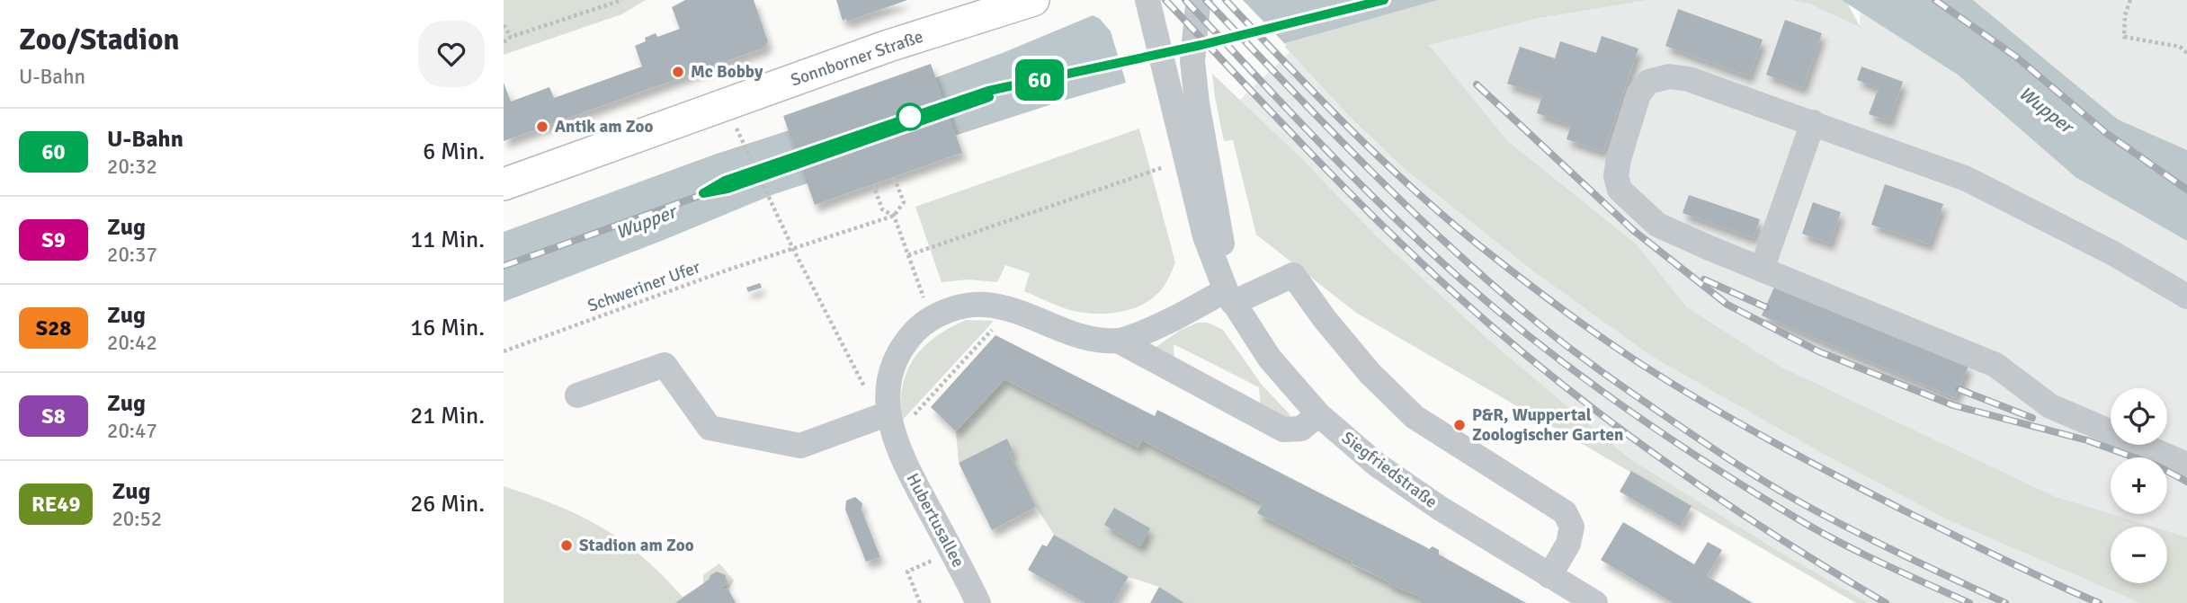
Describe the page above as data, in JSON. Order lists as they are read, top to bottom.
{
  "streets": {
    "main road": ["Sonnborner Straße"],
    "street": ["Siegfriedstraße", "Hubertusallee"],
    "path": ["Schweriner Ufer"]
  },
  "water": ["Wupper"],
  "places": [
    "Mc Bobby",
    "Antik am Zoo",
    "P&R, Wuppertal Zoologischer Garten",
    "Stadion am Zoo"
  ],
  "lines": ["metro line 60"],
  "page": {
    "heading": ["Zoo/Stadion", "U-Bahn"],
    "on_map": "60",
    "list": [
      {
        "mark": "60",
        "name": "U-Bahn",
        "note": "20:32",
        "value": "6 Min."
      },
      {
        "mark": "S9",
        "name": "Zug",
        "note": "20:37",
        "value": "11 Min."
      },
      {
        "mark": "S28",
        "name": "Zug",
        "note": "20:42",
        "value": "16 Min."
      },
      {
        "mark": "S8",
        "name": "Zug",
        "note": "20:47",
        "value": "21 Min."
      },
      {
        "mark": "RE49",
        "name": "Zug",
        "note": "20:52",
        "value": "26 Min."
      }
    ],
    "map_buttons": ["+", "−"]
  }
}
